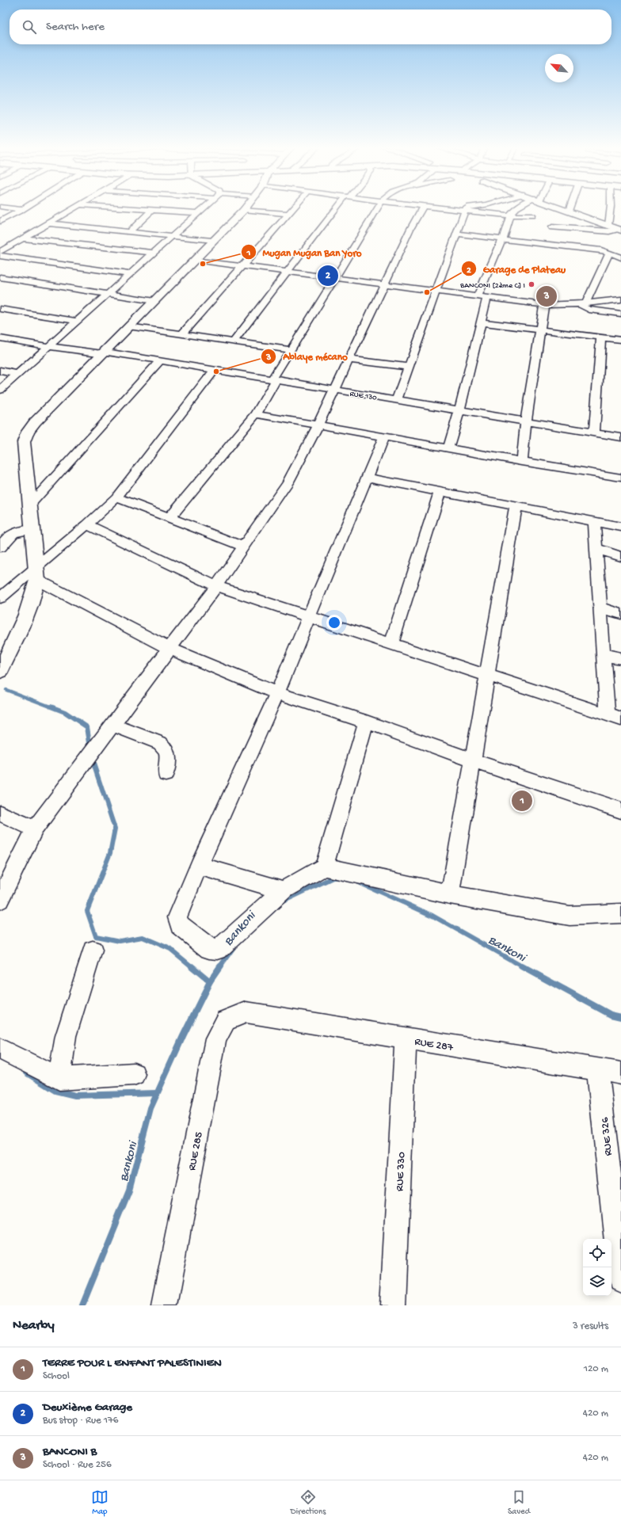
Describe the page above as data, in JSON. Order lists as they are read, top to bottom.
{
  "streets": {
    "street": [
      "RUE 130",
      "RUE 287",
      "RUE 326",
      "RUE 285",
      "RUE 330"
    ]
  },
  "crossings": [
    ["RUE 287", "RUE 326"],
    ["RUE 287", "RUE 285"],
    ["RUE 287", "RUE 330"]
  ],
  "water": ["Bankoni"],
  "places": [
    "Mugan Mugan Ban Yoro",
    "BANCONI [2ème C] I",
    "Garage de Plateau",
    "Ablaye mécano"
  ],
  "north": "top left",
  "page": {
    "search": "Search here",
    "pins": ["2", "3", "1"],
    "heading": ["Nearby", "3 results"],
    "list": [
      {
        "mark": "1",
        "name": "TERRE POUR L ENFANT PALESTINIEN",
        "note": "School",
        "value": "120 m"
      },
      {
        "mark": "2",
        "name": "Deuxième Garage",
        "note": "Bus stop · Rue 176",
        "value": "420 m"
      },
      {
        "mark": "3",
        "name": "BANCONI B",
        "note": "School · Rue 256",
        "value": "420 m"
      }
    ],
    "nav": ["Map", "Directions", "Saved"]
  }
}
